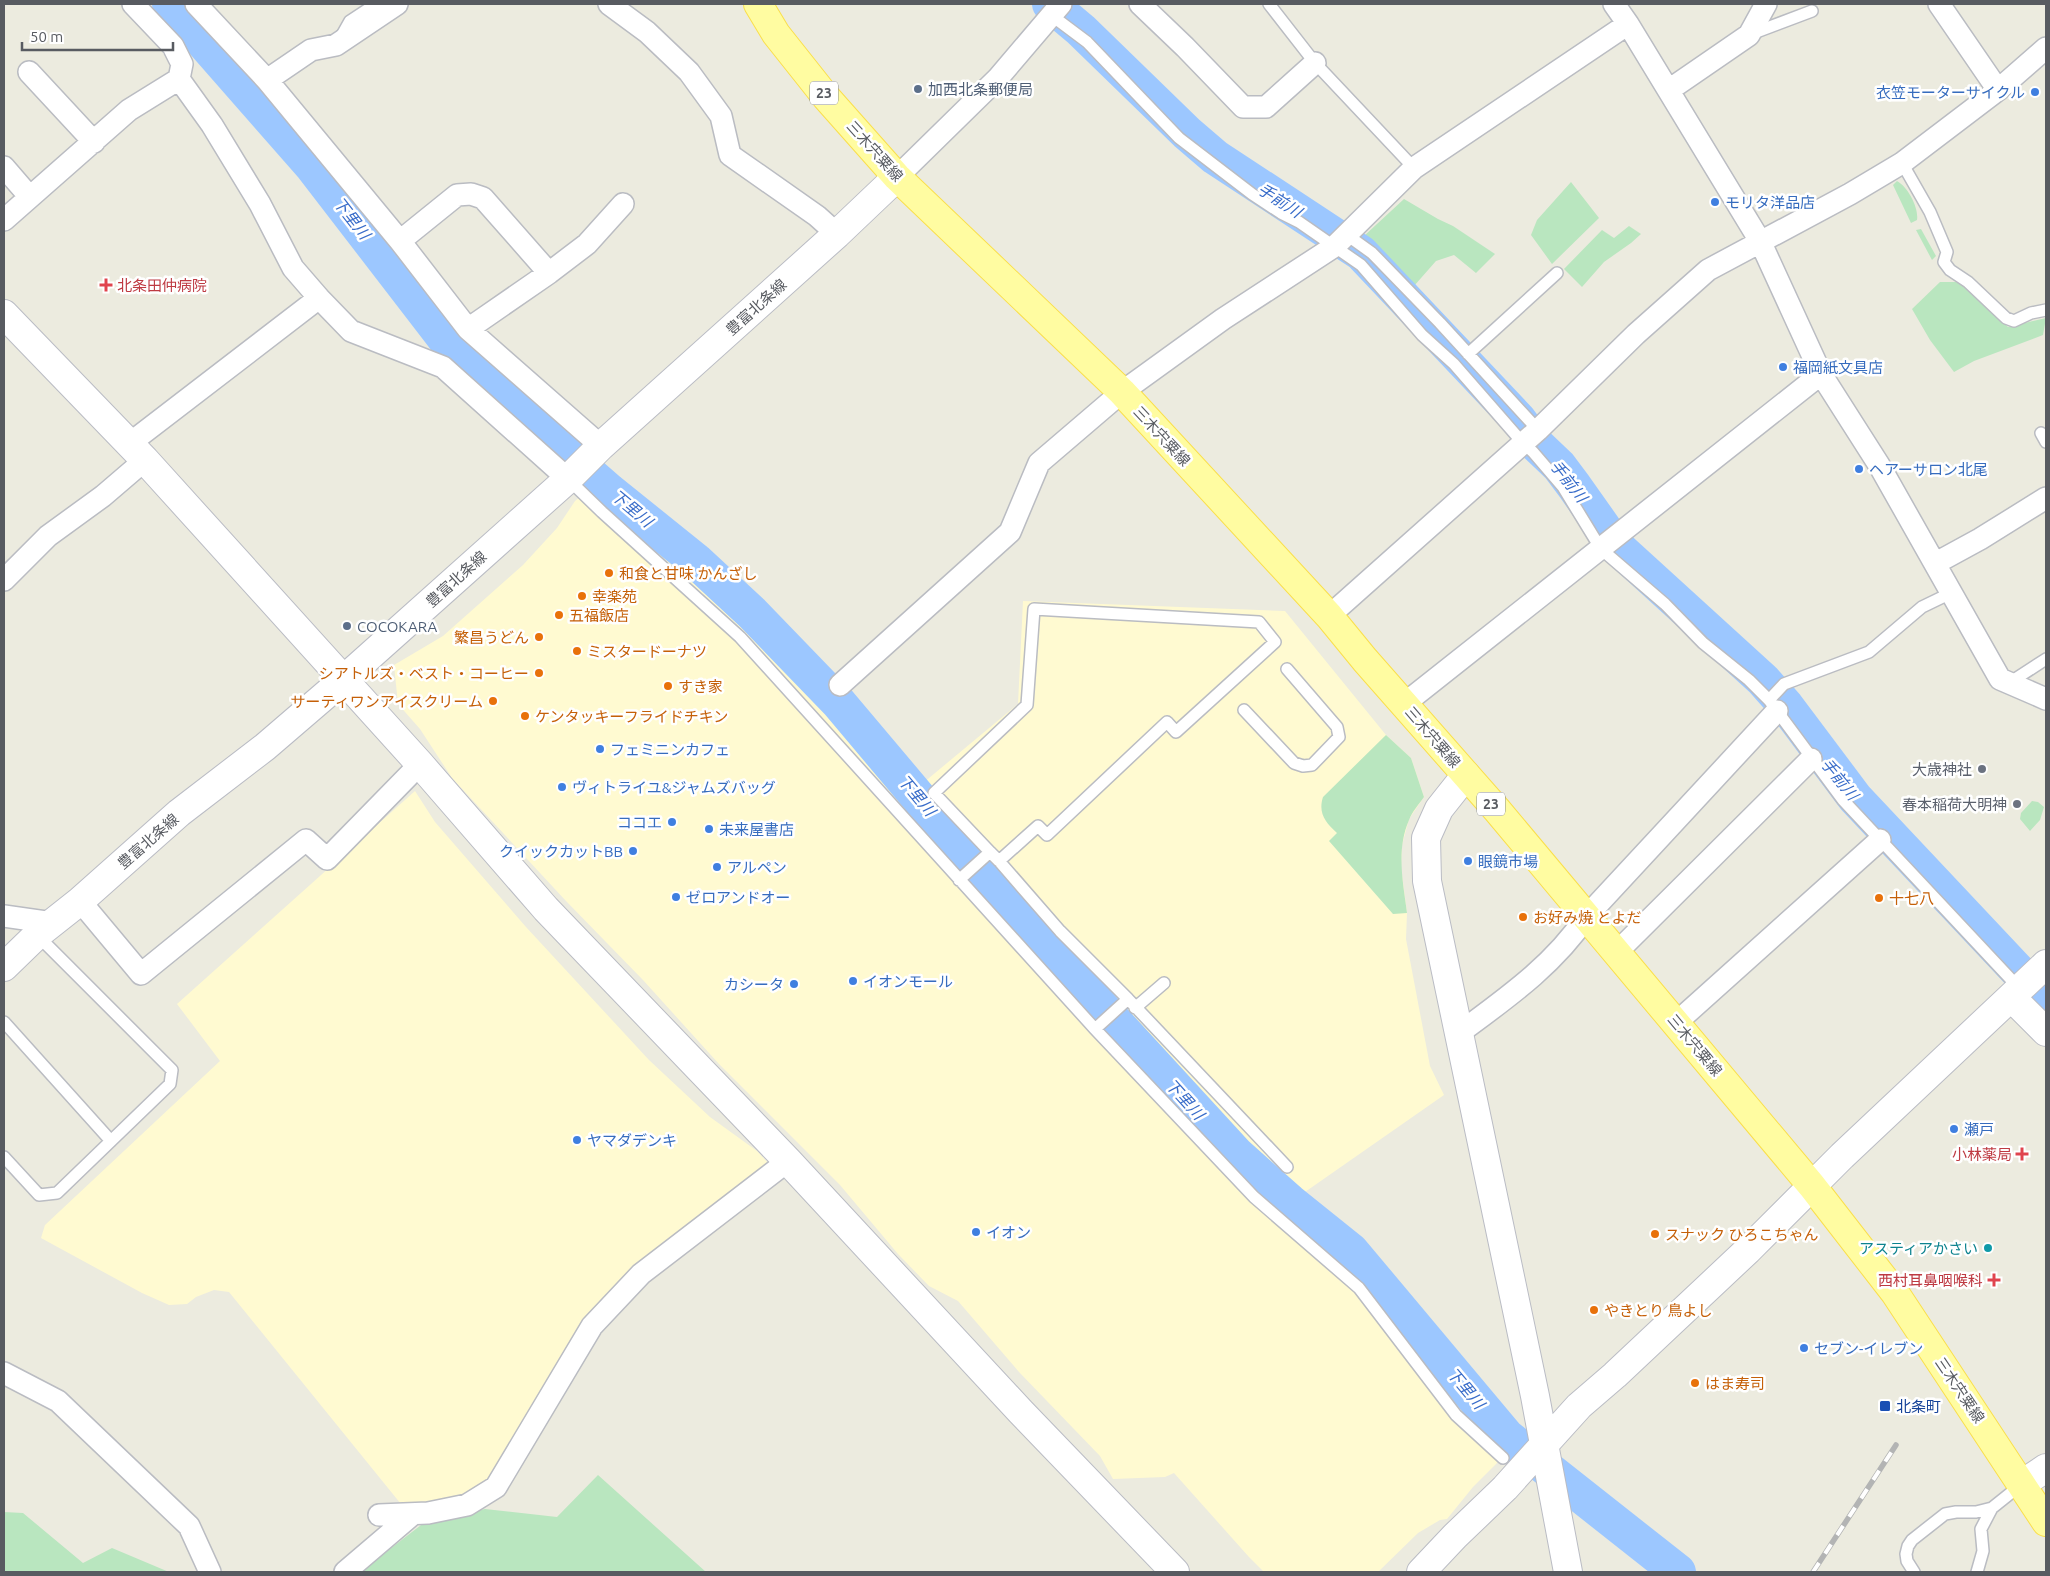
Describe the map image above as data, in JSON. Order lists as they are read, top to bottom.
{
  "streets": {
    "main road": ["23", "三木宍粟線"],
    "street": ["豊富北条線"]
  },
  "crossings": [
    ["三木宍粟線", "豊富北条線"]
  ],
  "water": ["手前川", "下里川"],
  "places": {
    "other": [
      "加西北条郵便局",
      "衣笠モーターサイクル",
      "モリタ洋品店",
      "福岡紙文具店",
      "ヘアーサロン北尾",
      "和食と甘味 かんざし",
      "幸楽苑",
      "五福飯店",
      "COCOKARA",
      "繁昌うどん",
      "ミスタードーナツ",
      "シアトルズ・ベスト・コーヒー",
      "すき家",
      "サーティワンアイスクリーム",
      "ケンタッキーフライドチキン",
      "フェミニンカフェ",
      "大歳神社",
      "ヴィトライユ&ジャムズバッグ",
      "春本稲荷大明神",
      "ココエ",
      "未来屋書店",
      "クイックカットBB",
      "眼鏡市場",
      "アルペン",
      "ゼロアンドオー",
      "十七八",
      "お好み焼 とよだ",
      "イオンモール",
      "カシータ",
      "瀬戸",
      "ヤマダデンキ",
      "イオン",
      "スナック ひろこちゃん",
      "アスティアかさい",
      "やきとり 鳥よし",
      "セブン-イレブン",
      "はま寿司"
    ],
    "health": ["北条田仲病院", "小林薬局", "西村耳鼻咽喉科"],
    "transit": ["北条町"]
  },
  "scale_bar": "50 m"
}
